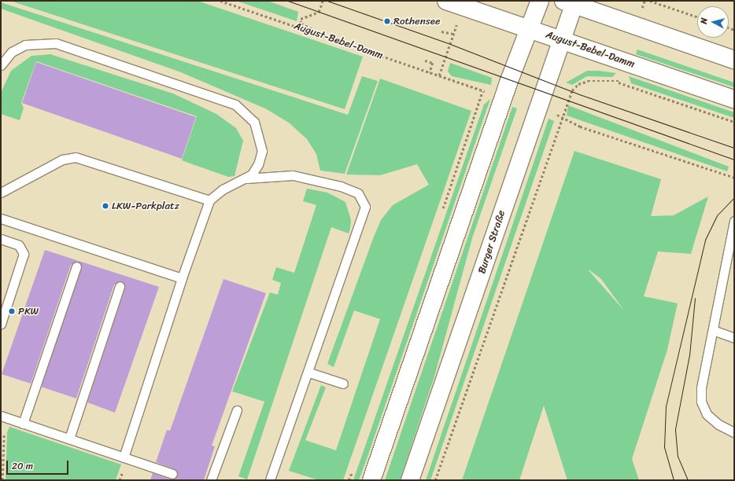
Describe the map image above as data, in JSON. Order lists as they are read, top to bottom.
{
  "streets": {
    "street": ["August-Bebel-Damm", "Burger Straße"]
  },
  "crossings": [
    ["August-Bebel-Damm", "Burger Straße"]
  ],
  "places": ["Rothensee", "LKW-Parkplatz", "PKW"],
  "scale_bar": "20 m",
  "north": "left"
}
